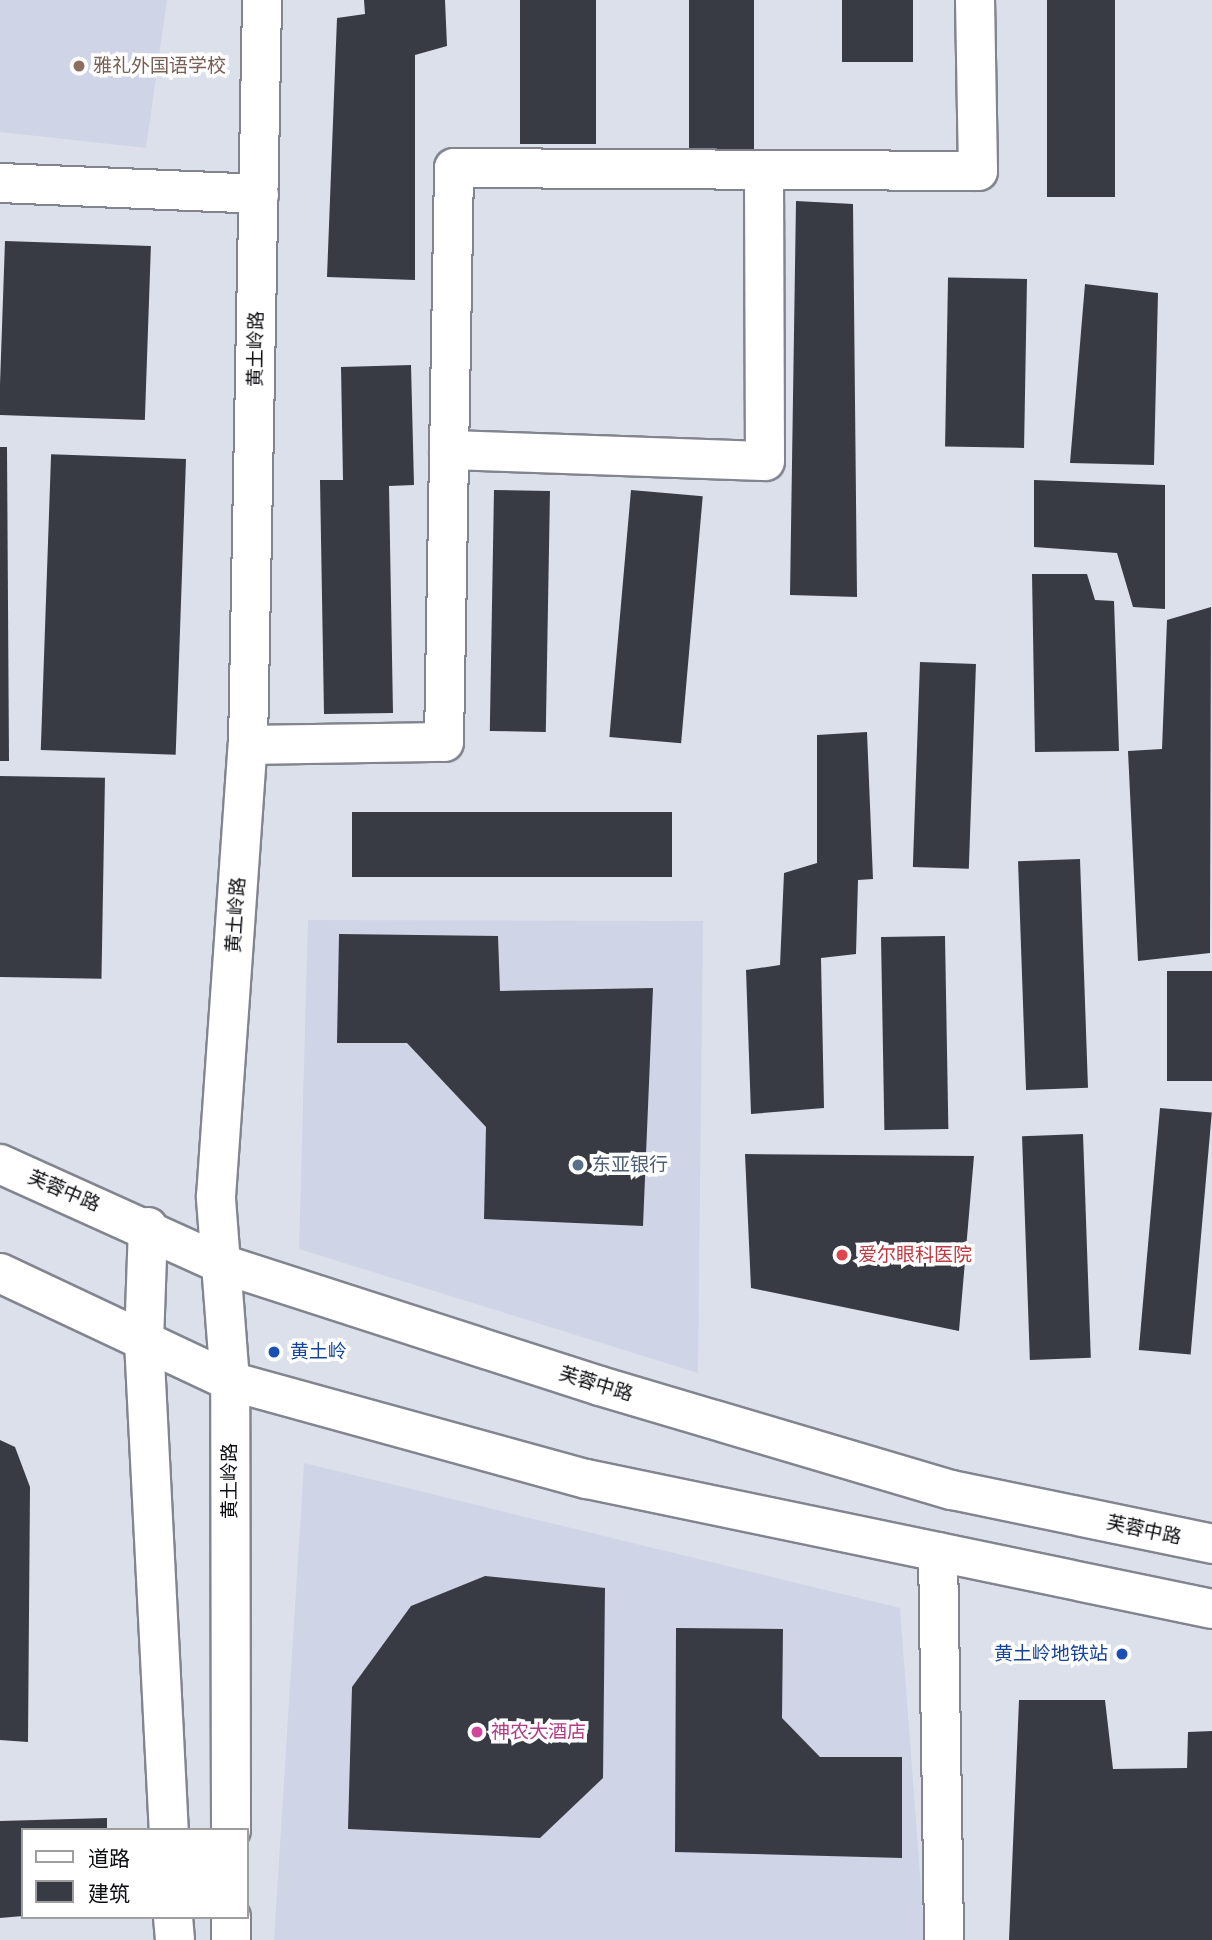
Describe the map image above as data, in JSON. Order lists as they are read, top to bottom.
{
  "streets": {
    "street": ["黄土岭路", "芙蓉中路"]
  },
  "crossings": [
    ["黄土岭路", "芙蓉中路"]
  ],
  "places": [
    "雅礼外国语学校",
    "东亚银行",
    "爱尔眼科医院",
    "黄土岭",
    "黄土岭地铁站",
    "神农大酒店"
  ],
  "legend": ["道路", "建筑"]
}
